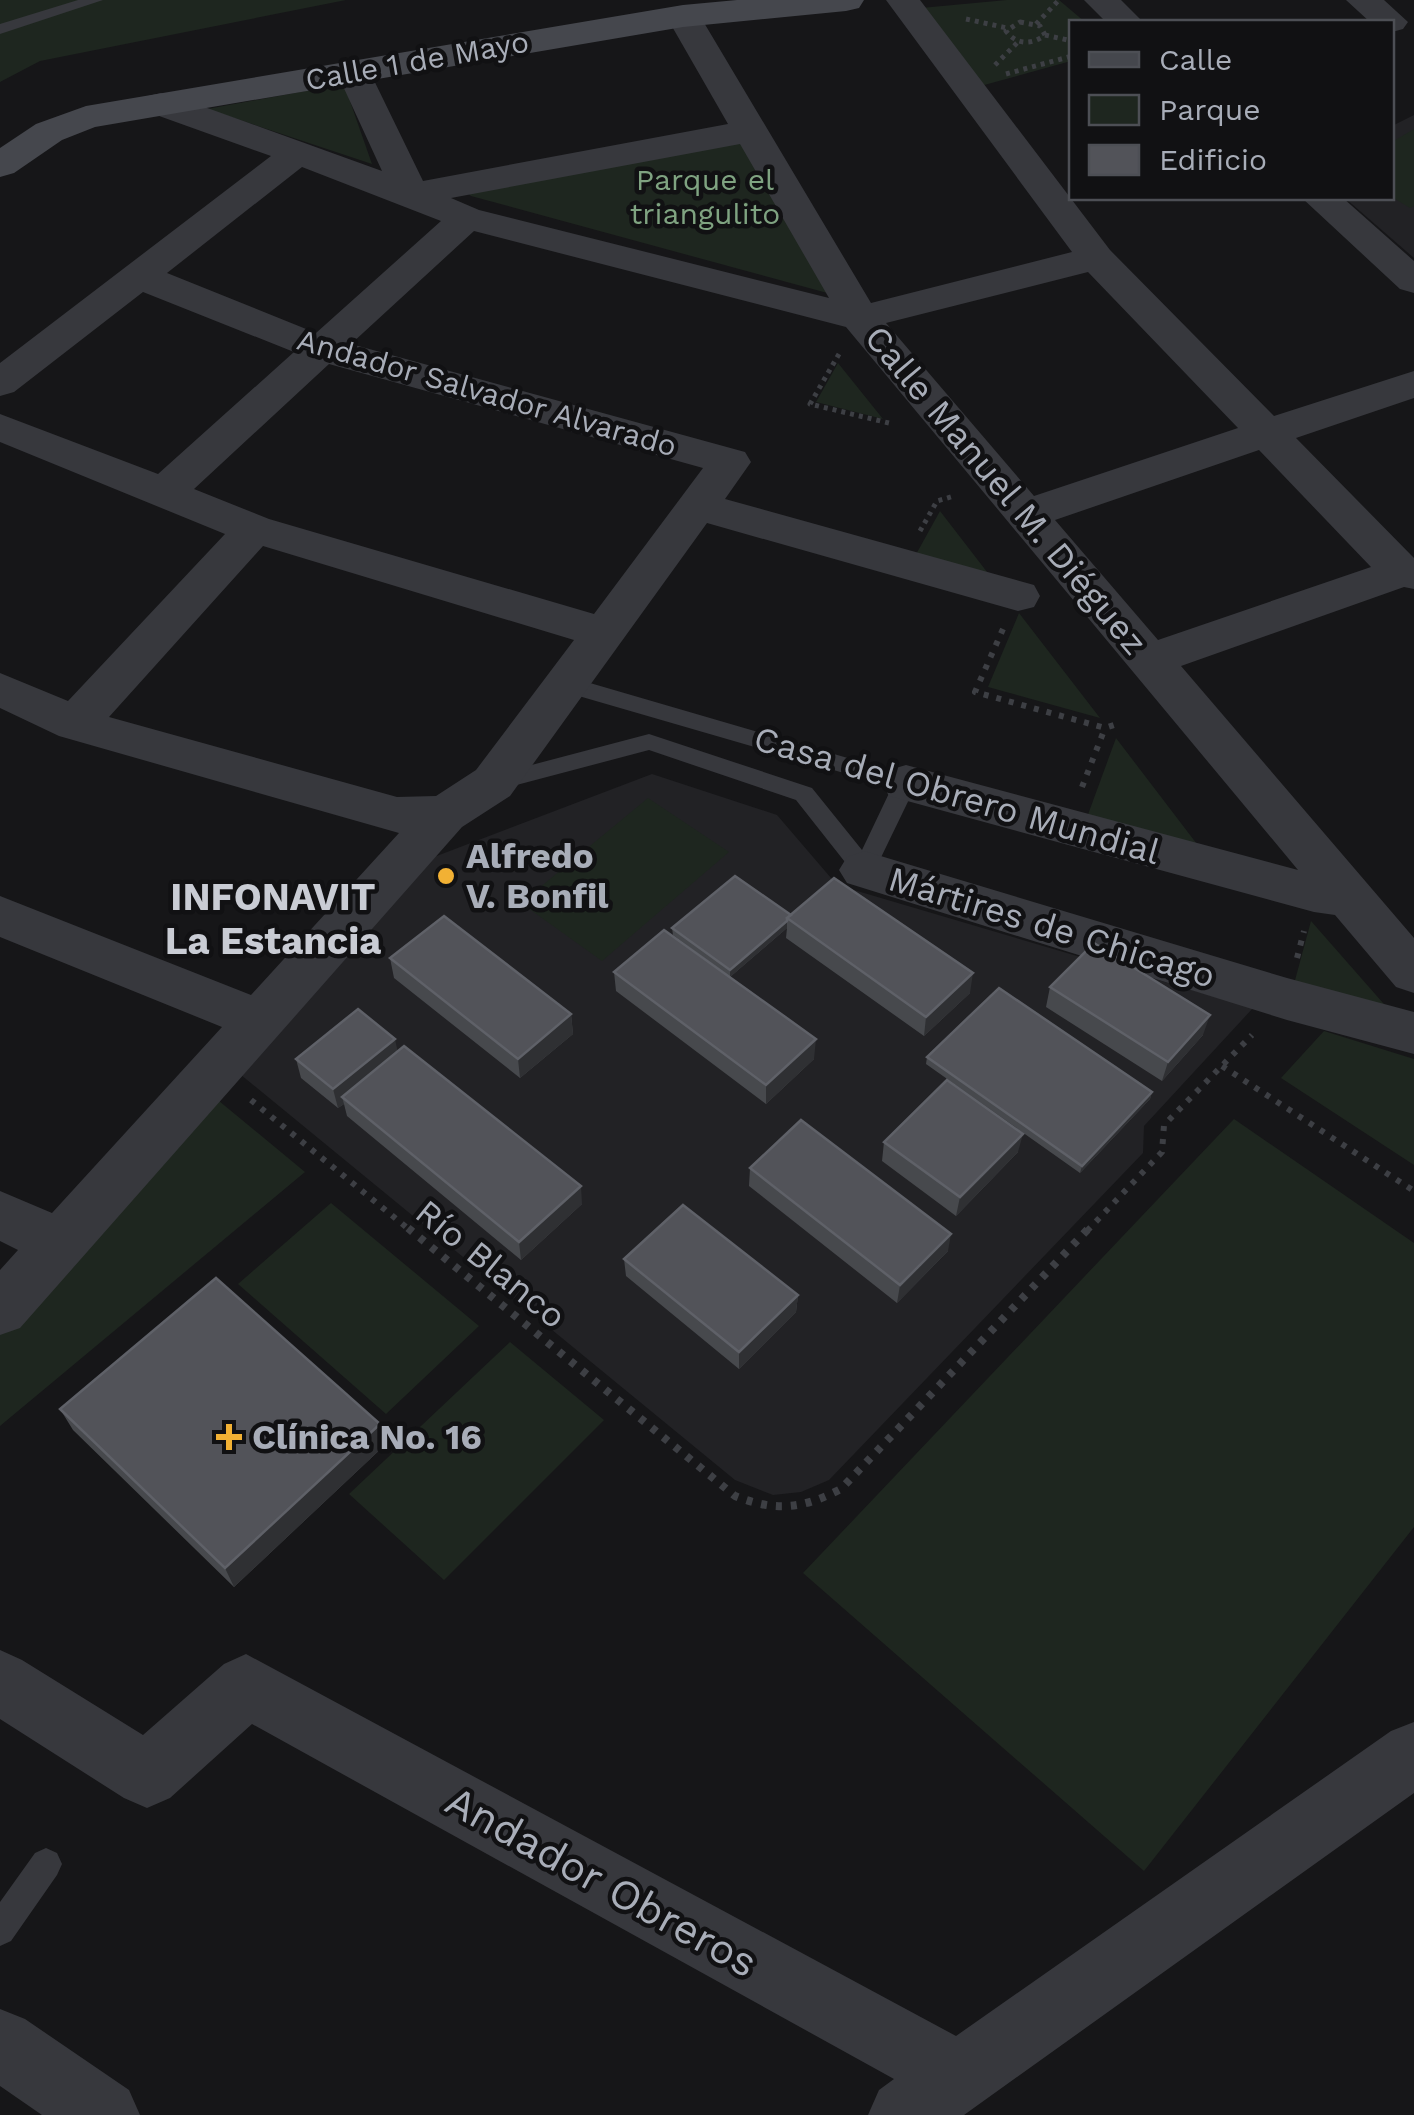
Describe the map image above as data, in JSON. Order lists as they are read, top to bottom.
{
  "streets": {
    "street": [
      "Calle 1 de Mayo",
      "Andador Salvador Alvarado",
      "Calle Manuel M. Diéguez",
      "Casa del Obrero Mundial",
      "Mártires de Chicago",
      "Andador Obreros"
    ],
    "path": ["Río Blanco"]
  },
  "crossings": [
    ["Calle 1 de Mayo", "Calle Manuel M. Diéguez"],
    ["Andador Salvador Alvarado", "Casa del Obrero Mundial"],
    ["Andador Salvador Alvarado", "Mártires de Chicago"],
    ["Andador Salvador Alvarado", "Río Blanco"],
    ["Calle Manuel M. Diéguez", "Casa del Obrero Mundial"]
  ],
  "districts": ["INFONAVIT La Estancia"],
  "parks": ["Parque el triangulito"],
  "places": {
    "other": ["Alfredo V. Bonfil"],
    "health": ["Clínica No. 16"]
  },
  "legend": ["Calle", "Parque", "Edificio"]
}
